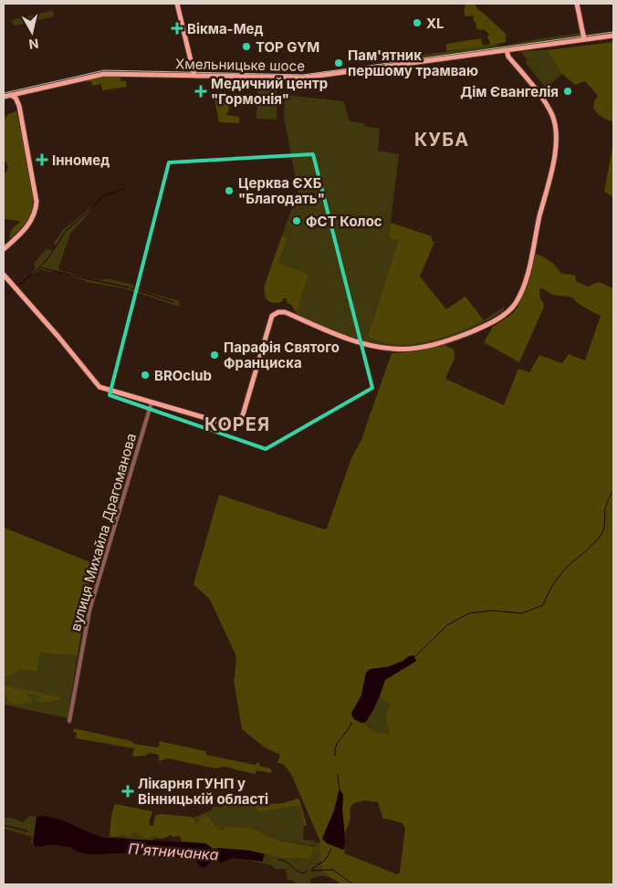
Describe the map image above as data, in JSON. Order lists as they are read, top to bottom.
{
  "streets": {
    "main road": ["Хмельницьке шосе"],
    "street": ["вулиця Михайла Драгоманова"]
  },
  "districts": ["КУБА", "КОРЕЯ"],
  "water": ["П'ятничанка"],
  "places": {
    "other": [
      "XL",
      "TOP GYM",
      "Пам'ятник першому трамваю",
      "Дім Євангелія",
      "Церква ЄХБ \"Благодать\"",
      "ФСТ Колос",
      "Парафія Святого Франциска",
      "BROclub"
    ],
    "health": [
      "Вікма-Мед",
      "Медичний центр \"Гормонія\"",
      "Інномед",
      "Лікарня ГУНП у Вінницькій області"
    ]
  },
  "north": "bottom"
}
